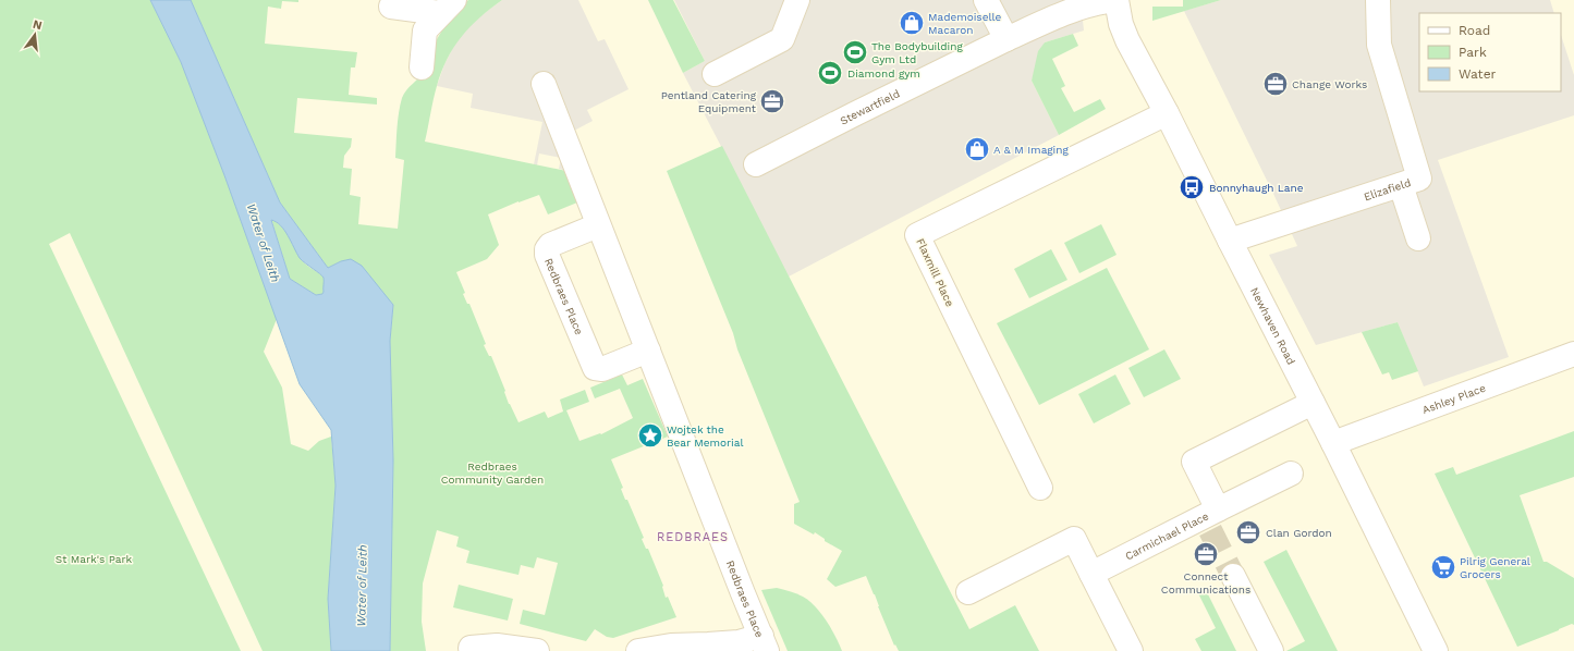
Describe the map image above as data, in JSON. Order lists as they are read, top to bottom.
{
  "streets": {
    "street": [
      "Stewartfield",
      "Elizafield",
      "Flaxmill Place",
      "Redbraes Place",
      "Newhaven Road",
      "Ashley Place",
      "Carmichael Place"
    ]
  },
  "crossings": [
    ["Stewartfield", "Newhaven Road"],
    ["Elizafield", "Newhaven Road"],
    ["Flaxmill Place", "Newhaven Road"],
    ["Newhaven Road", "Ashley Place"],
    ["Newhaven Road", "Carmichael Place"]
  ],
  "districts": ["REDBRAES"],
  "water": ["Water of Leith"],
  "parks": ["Redbraes Community Garden", "St Mark's Park"],
  "places": {
    "shop": ["Mademoiselle Macaron", "A & M Imaging"],
    "sports": ["The Bodybuilding Gym Ltd", "Diamond gym"],
    "office": [
      "Change Works",
      "Pentland Catering Equipment",
      "Clan Gordon",
      "Connect Communications"
    ],
    "bus stop": ["Bonnyhaugh Lane"],
    "place": ["Wojtek the Bear Memorial"],
    "supermarket": ["Pilrig General Grocers"]
  },
  "legend": ["Road", "Park", "Water"],
  "north": "top"
}
